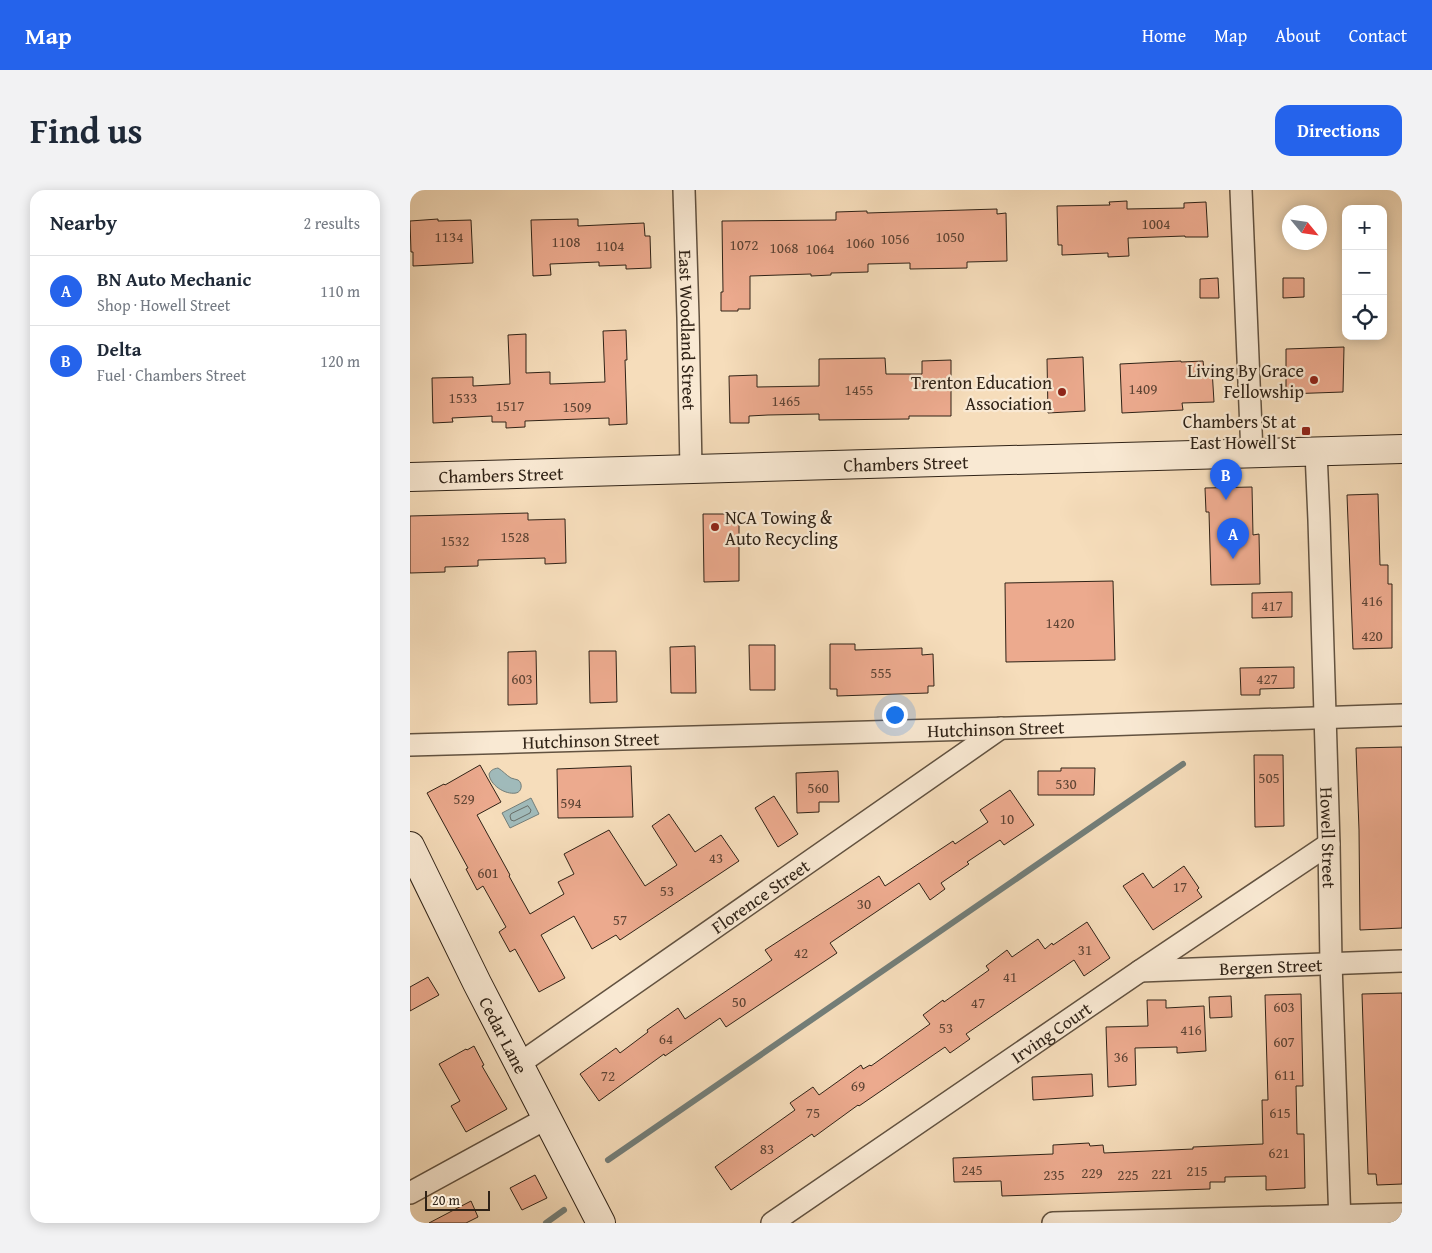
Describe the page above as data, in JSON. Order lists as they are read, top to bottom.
{
  "streets": {
    "street": [
      "East Woodland Street",
      "Chambers Street",
      "Hutchinson Street",
      "Howell Street",
      "Florence Street",
      "Bergen Street",
      "Irving Court",
      "Cedar Lane"
    ]
  },
  "crossings": [
    ["East Woodland Street", "Chambers Street"],
    ["Chambers Street", "Howell Street"],
    ["Hutchinson Street", "Howell Street"],
    ["Hutchinson Street", "Florence Street"],
    ["Howell Street", "Bergen Street"],
    ["Howell Street", "Irving Court"],
    ["Florence Street", "Cedar Lane"],
    ["Bergen Street", "Irving Court"]
  ],
  "places": {
    "other": ["Living By Grace Fellowship", "Trenton Education Association", "NCA Towing & Auto Recycling"],
    "transit": ["Chambers St at East Howell St"]
  },
  "house_numbers": [
    "1004",
    "1134",
    "1050",
    "1056",
    "1108",
    "1060",
    "1072",
    "1104",
    "1068",
    "1064",
    "1409",
    "1455",
    "1533",
    "1465",
    "1517",
    "1509",
    "1528",
    "1532",
    "416",
    "417",
    "1420",
    "420",
    "555",
    "603",
    "427",
    "505",
    "530",
    "560",
    "529",
    "594",
    "10",
    "43",
    "601",
    "17",
    "53",
    "30",
    "57",
    "31",
    "42",
    "41",
    "50",
    "47",
    "603",
    "53",
    "416",
    "64",
    "607",
    "36",
    "611",
    "72",
    "69",
    "75",
    "615",
    "83",
    "621",
    "245",
    "215",
    "229",
    "221",
    "235",
    "225"
  ],
  "scale_bar": "20 m",
  "north": "bottom right",
  "page": {
    "header": "Map",
    "nav": [
      "Home",
      "Map",
      "About",
      "Contact"
    ],
    "title": "Find us",
    "buttons": "Directions",
    "heading": ["Nearby", "2 results"],
    "map_buttons": ["+", "−"],
    "list": [
      {
        "mark": "A",
        "name": "BN Auto Mechanic",
        "note": "Shop · Howell Street",
        "value": "110 m"
      },
      {
        "mark": "B",
        "name": "Delta",
        "note": "Fuel · Chambers Street",
        "value": "120 m"
      }
    ],
    "pins": ["B", "A"],
    "scale": "20 m"
  }
}
